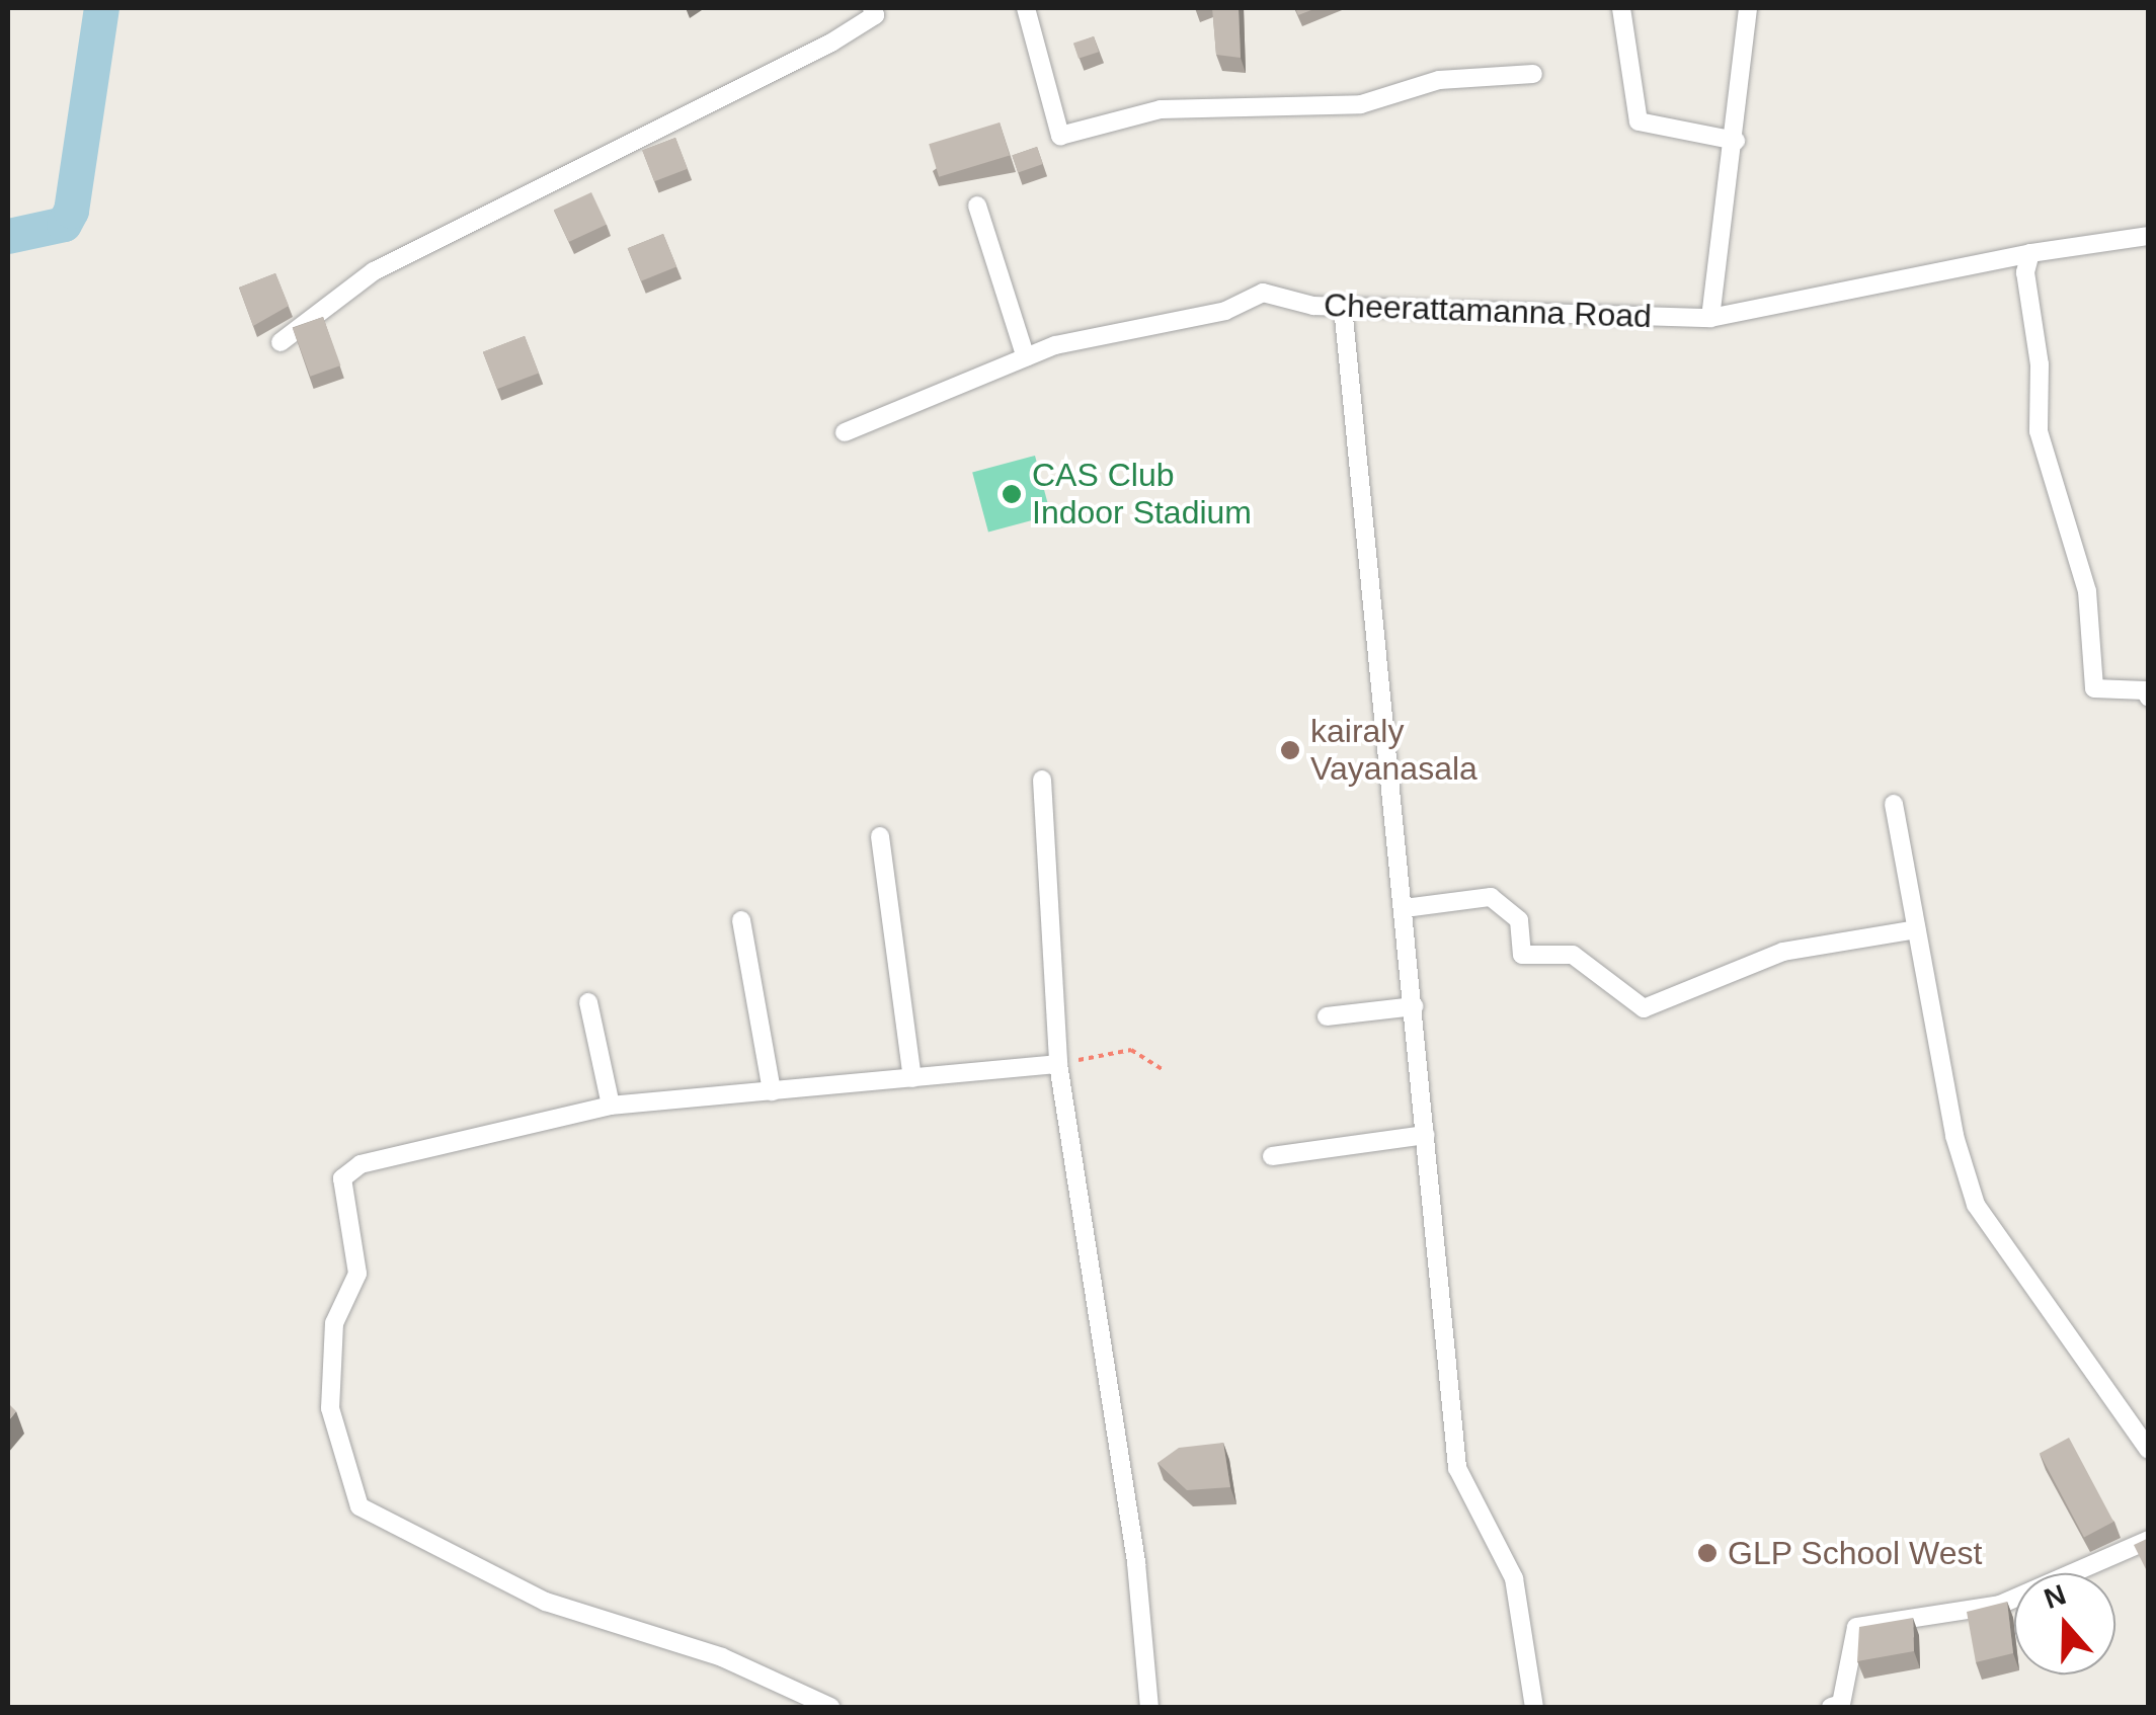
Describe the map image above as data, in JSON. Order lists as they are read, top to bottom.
{
  "streets": {
    "street": ["Cheerattamanna Road"]
  },
  "places": ["CAS Club Indoor Stadium", "kairaly Vayanasala", "GLP School West"],
  "north": "top"
}
